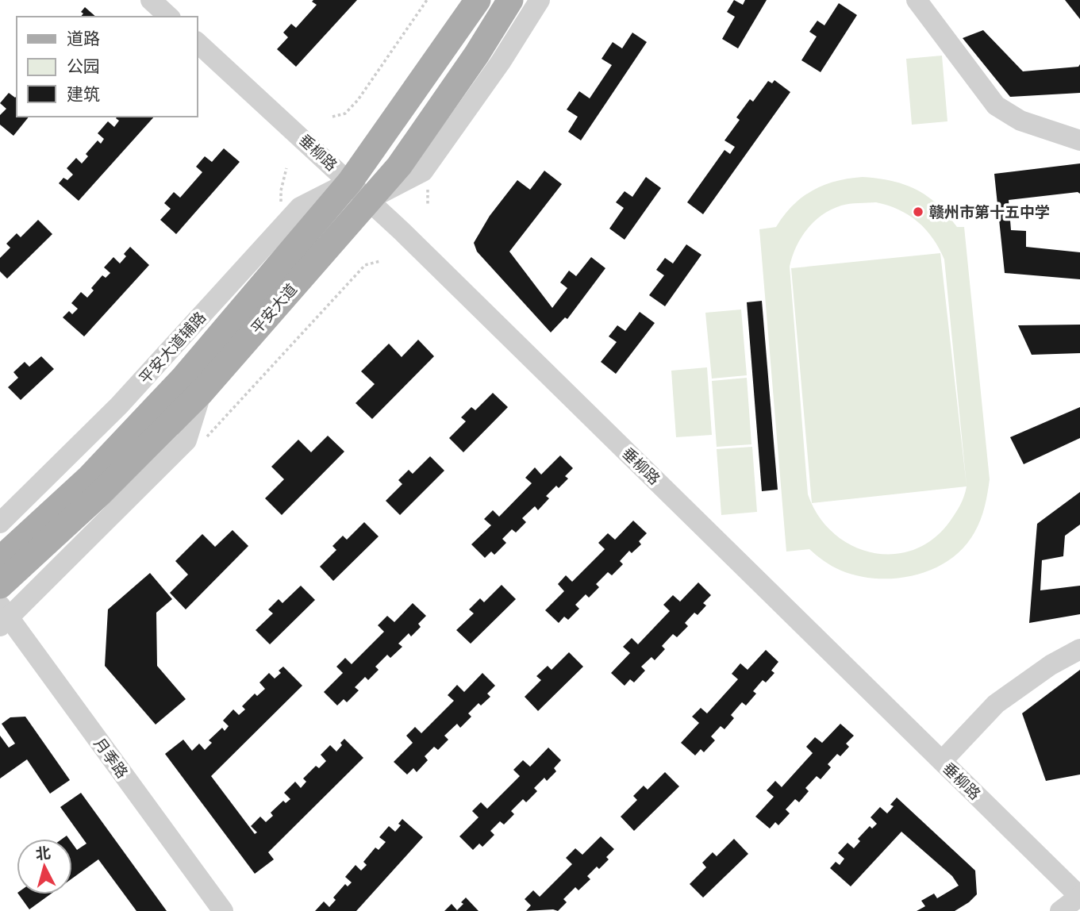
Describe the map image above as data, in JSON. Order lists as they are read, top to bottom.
{
  "streets": {
    "main road": ["平安大道"],
    "street": ["垂柳路", "平安大道辅路", "月季路"]
  },
  "crossings": [
    ["垂柳路", "平安大道"],
    ["垂柳路", "平安大道辅路"],
    ["平安大道", "平安大道辅路"]
  ],
  "places": ["赣州市第十五中学"],
  "legend": ["道路", "公园", "建筑"],
  "north": "top"
}
